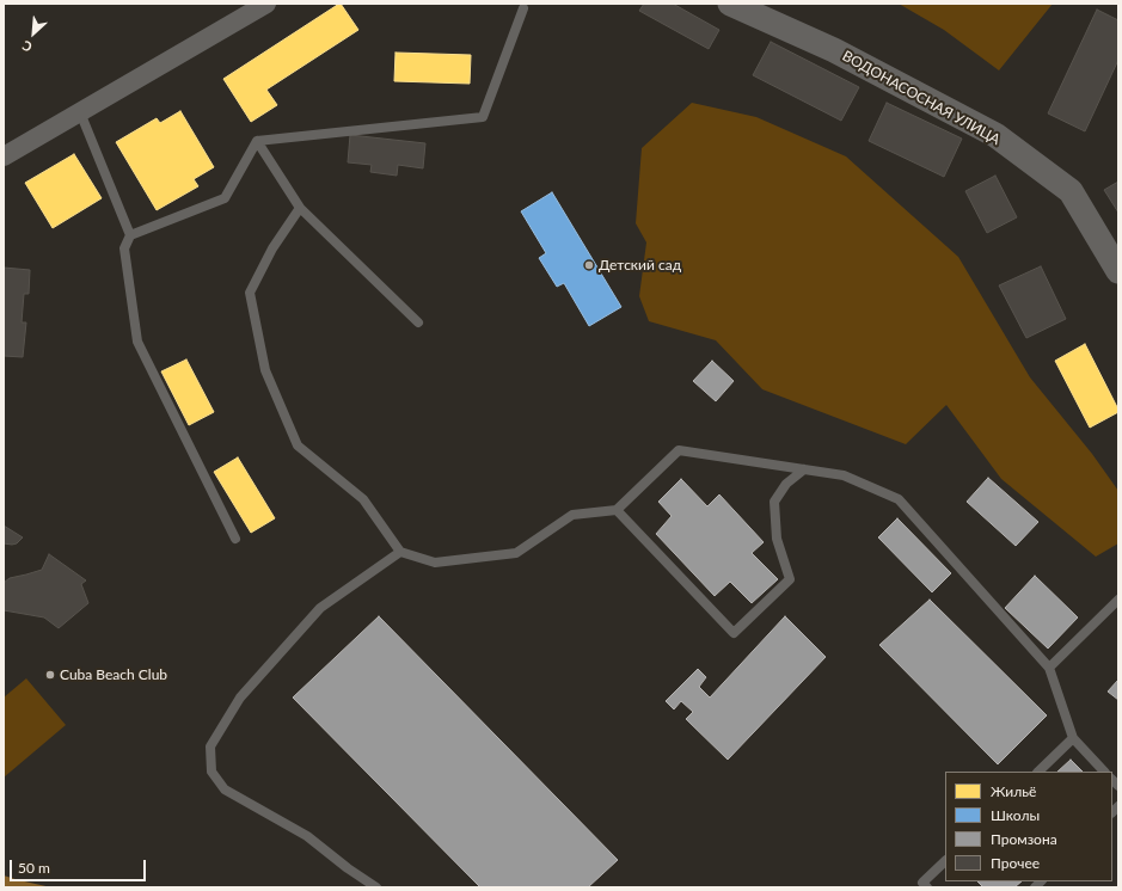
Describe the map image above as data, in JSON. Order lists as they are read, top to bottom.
{
  "streets": {
    "street": ["ВОДОНАСОСНАЯ УЛИЦА"]
  },
  "places": ["Детский сад", "Cuba Beach Club"],
  "legend": [
    "Жильё",
    "Школы",
    "Промзона",
    "Прочее"
  ],
  "scale_bar": "50 m",
  "north": "bottom left"
}
